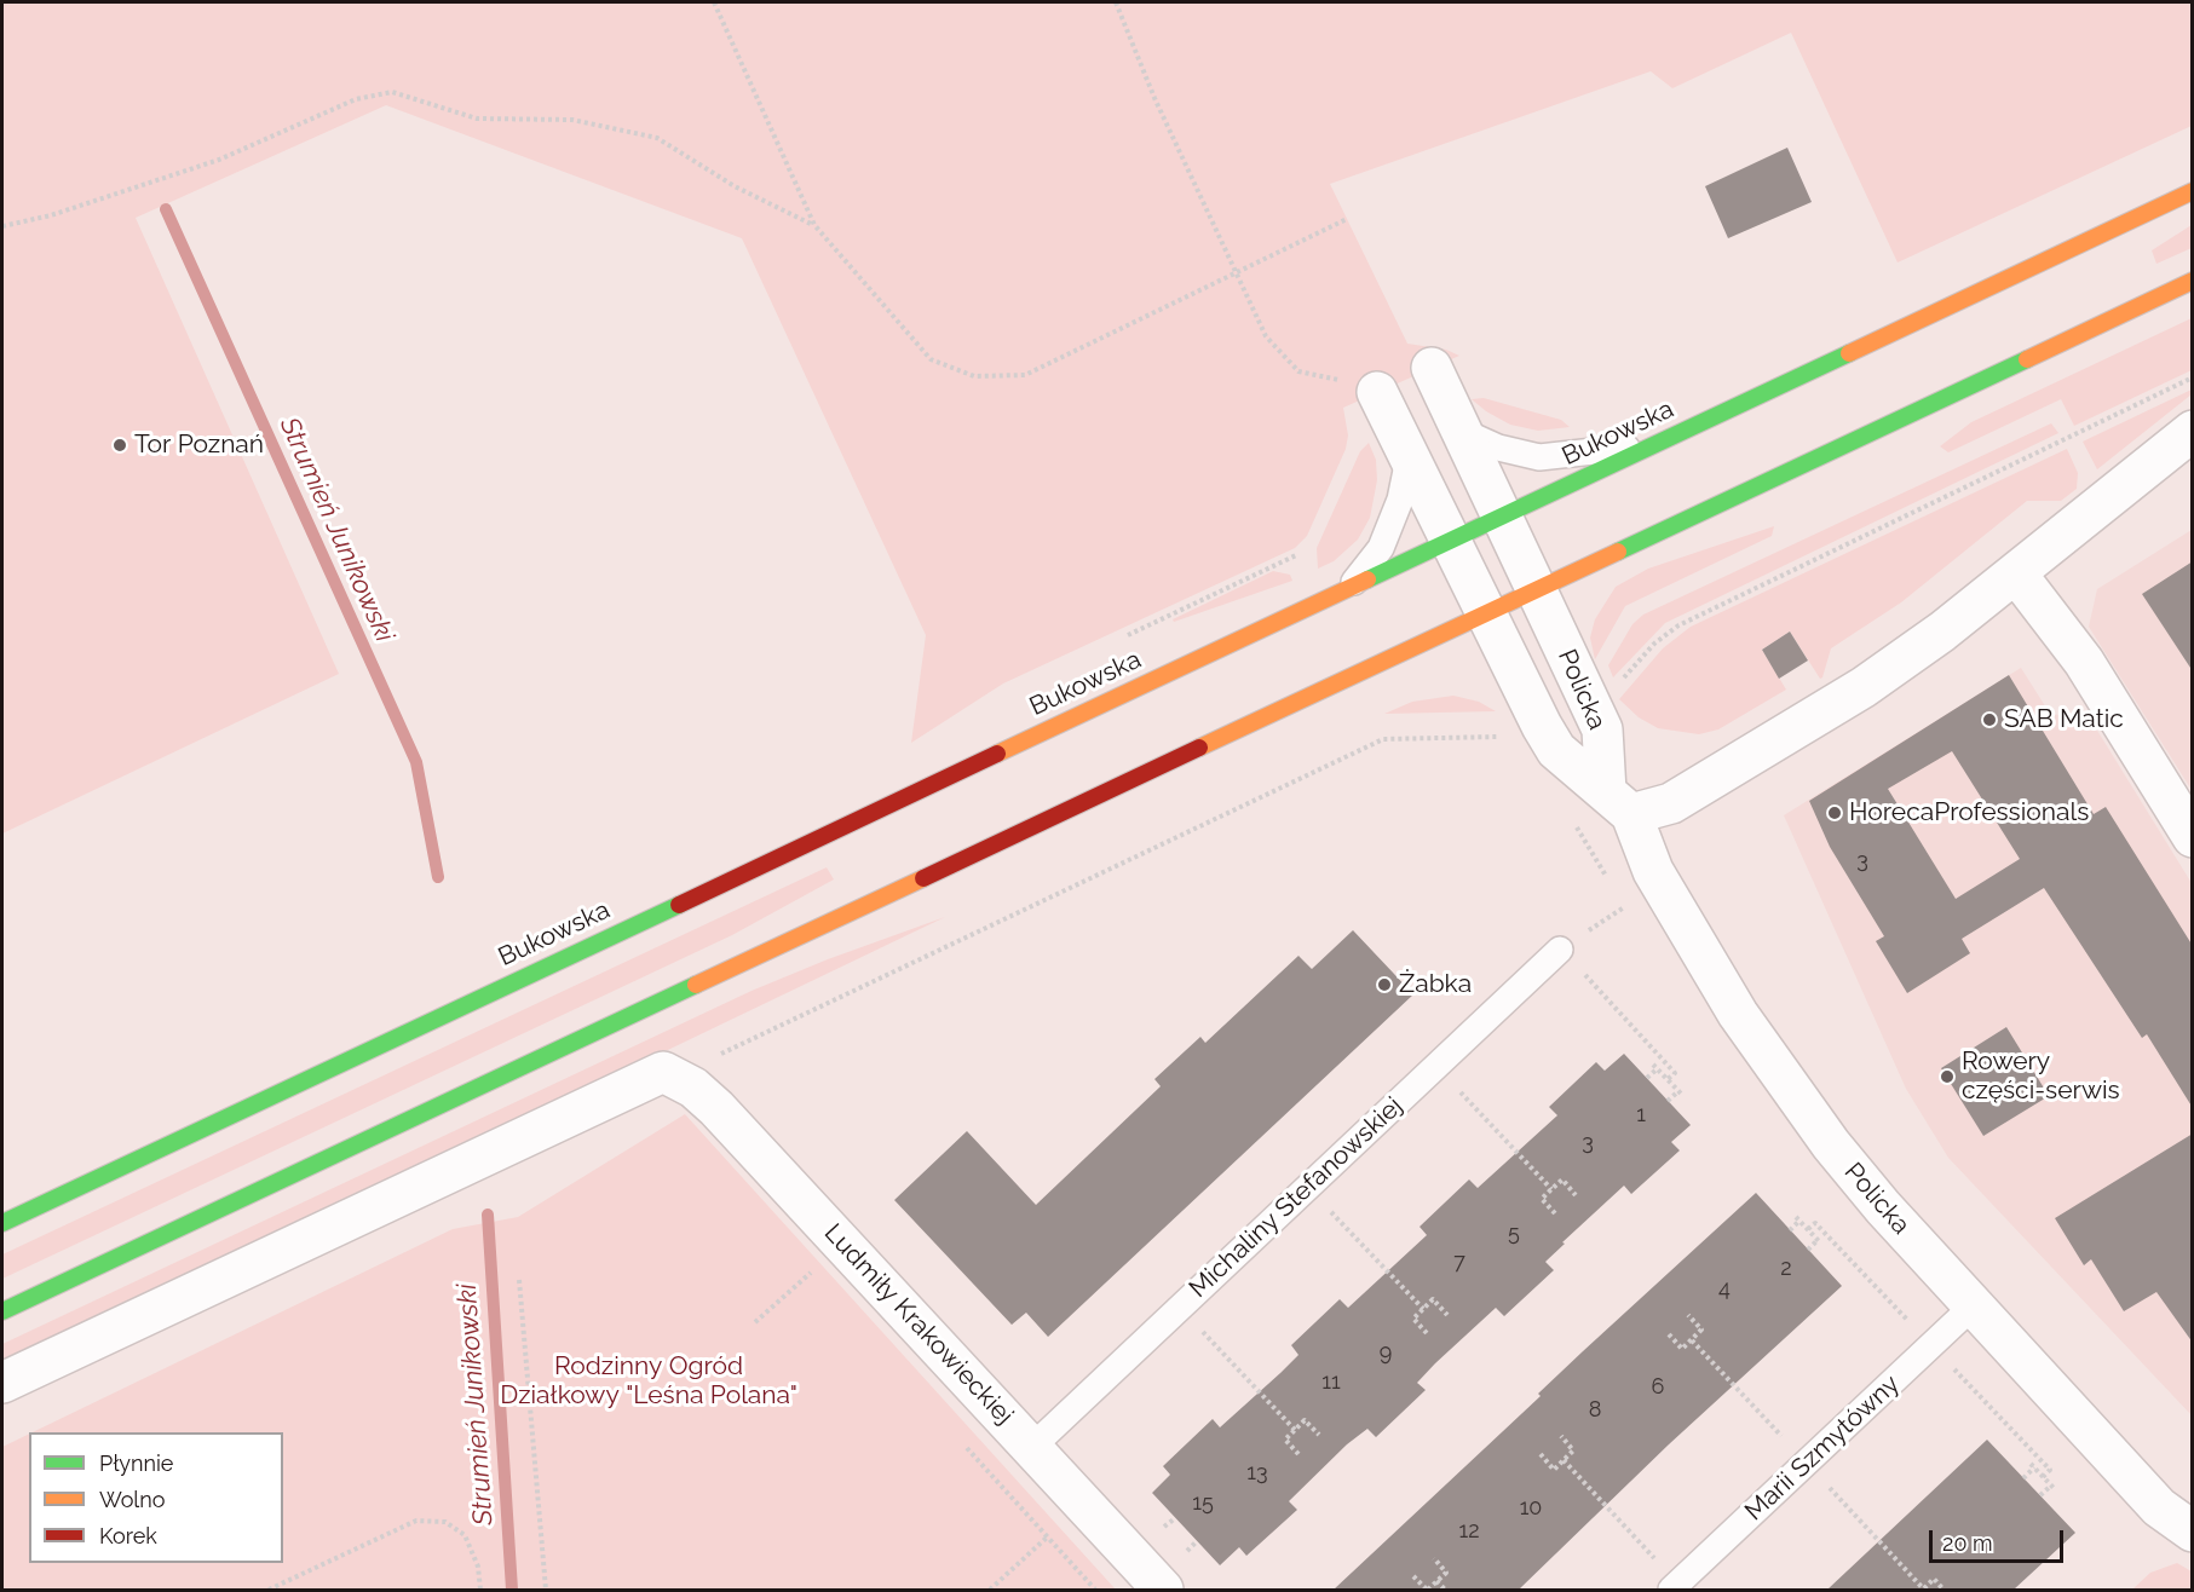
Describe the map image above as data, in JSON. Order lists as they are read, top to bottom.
{
  "streets": {
    "main road": ["Bukowska"],
    "street": ["Policka", "Ludmiły Krakowieckiej"],
    "lane": ["Michaliny Stefanowskiej", "Marii Szmytówny"]
  },
  "crossings": [
    ["Bukowska", "Policka"],
    ["Policka", "Marii Szmytówny"],
    ["Michaliny Stefanowskiej", "Ludmiły Krakowieckiej"]
  ],
  "water": ["Strumień Junikowski"],
  "parks": ["Rodzinny Ogród Działkowy \"Leśna Polana\""],
  "places": [
    "Tor Poznań",
    "SAB Matic",
    "HorecaProfessionals",
    "Żabka",
    "Rowery części-serwis"
  ],
  "house_numbers": [
    "3",
    "1",
    "3",
    "5",
    "7",
    "2",
    "4",
    "9",
    "11",
    "6",
    "8",
    "13",
    "15",
    "10",
    "12"
  ],
  "legend": ["Płynnie", "Wolno", "Korek"],
  "scale_bar": "20 m"
}
